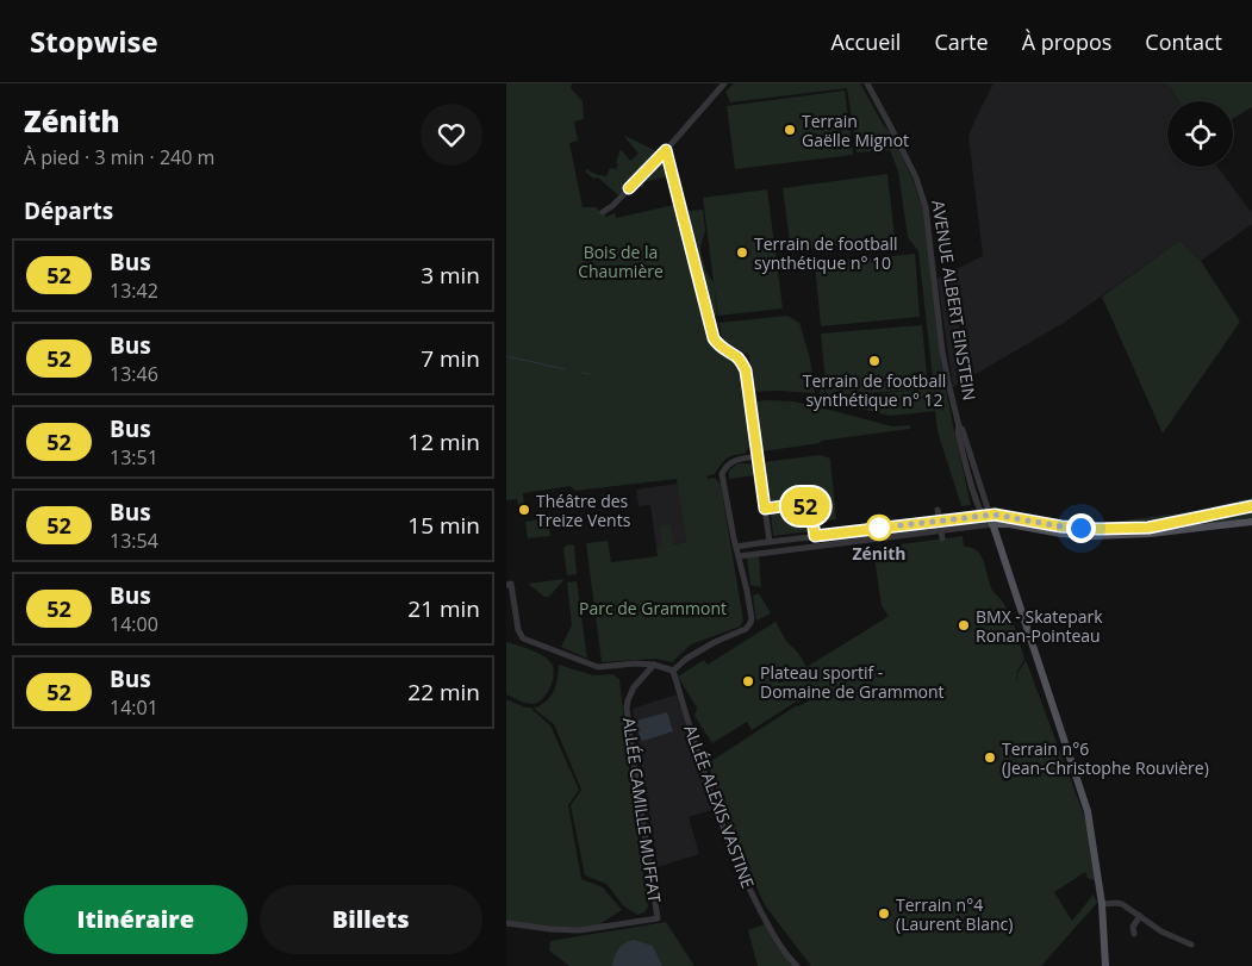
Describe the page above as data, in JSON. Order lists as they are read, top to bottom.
{
  "streets": {
    "main road": ["AVENUE ALBERT EINSTEIN"],
    "street": ["ALLÉE ALEXIS VASTINE", "ALLÉE CAMILLE MUFFAT"]
  },
  "parks": ["Bois de la Chaumière", "Parc de Grammont"],
  "places": [
    "Terrain Gaëlle Mignot",
    "Terrain de football synthétique n° 10",
    "Terrain de football synthétique n° 12",
    "Théâtre des Treize Vents",
    "Zénith",
    "BMX - Skatepark Ronan-Pointeau",
    "Plateau sportif - Domaine de Grammont",
    "Terrain n°6 (Jean-Christophe Rouvière)",
    "Terrain n°4 (Laurent Blanc)"
  ],
  "lines": ["bus line 52"],
  "page": {
    "header": "Stopwise",
    "nav": [
      "Accueil",
      "Carte",
      "À propos",
      "Contact"
    ],
    "heading": [
      ["Zénith", "À pied · 3 min · 240 m"],
      "Départs"
    ],
    "on_map": "52",
    "list": [
      {
        "mark": "52",
        "name": "Bus",
        "note": "13:42",
        "value": "3 min"
      },
      {
        "mark": "52",
        "name": "Bus",
        "note": "13:46",
        "value": "7 min"
      },
      {
        "mark": "52",
        "name": "Bus",
        "note": "13:51",
        "value": "12 min"
      },
      {
        "mark": "52",
        "name": "Bus",
        "note": "13:54",
        "value": "15 min"
      },
      {
        "mark": "52",
        "name": "Bus",
        "note": "14:00",
        "value": "21 min"
      },
      {
        "mark": "52",
        "name": "Bus",
        "note": "14:01",
        "value": "22 min"
      }
    ],
    "buttons": ["Itinéraire", "Billets"]
  }
}
